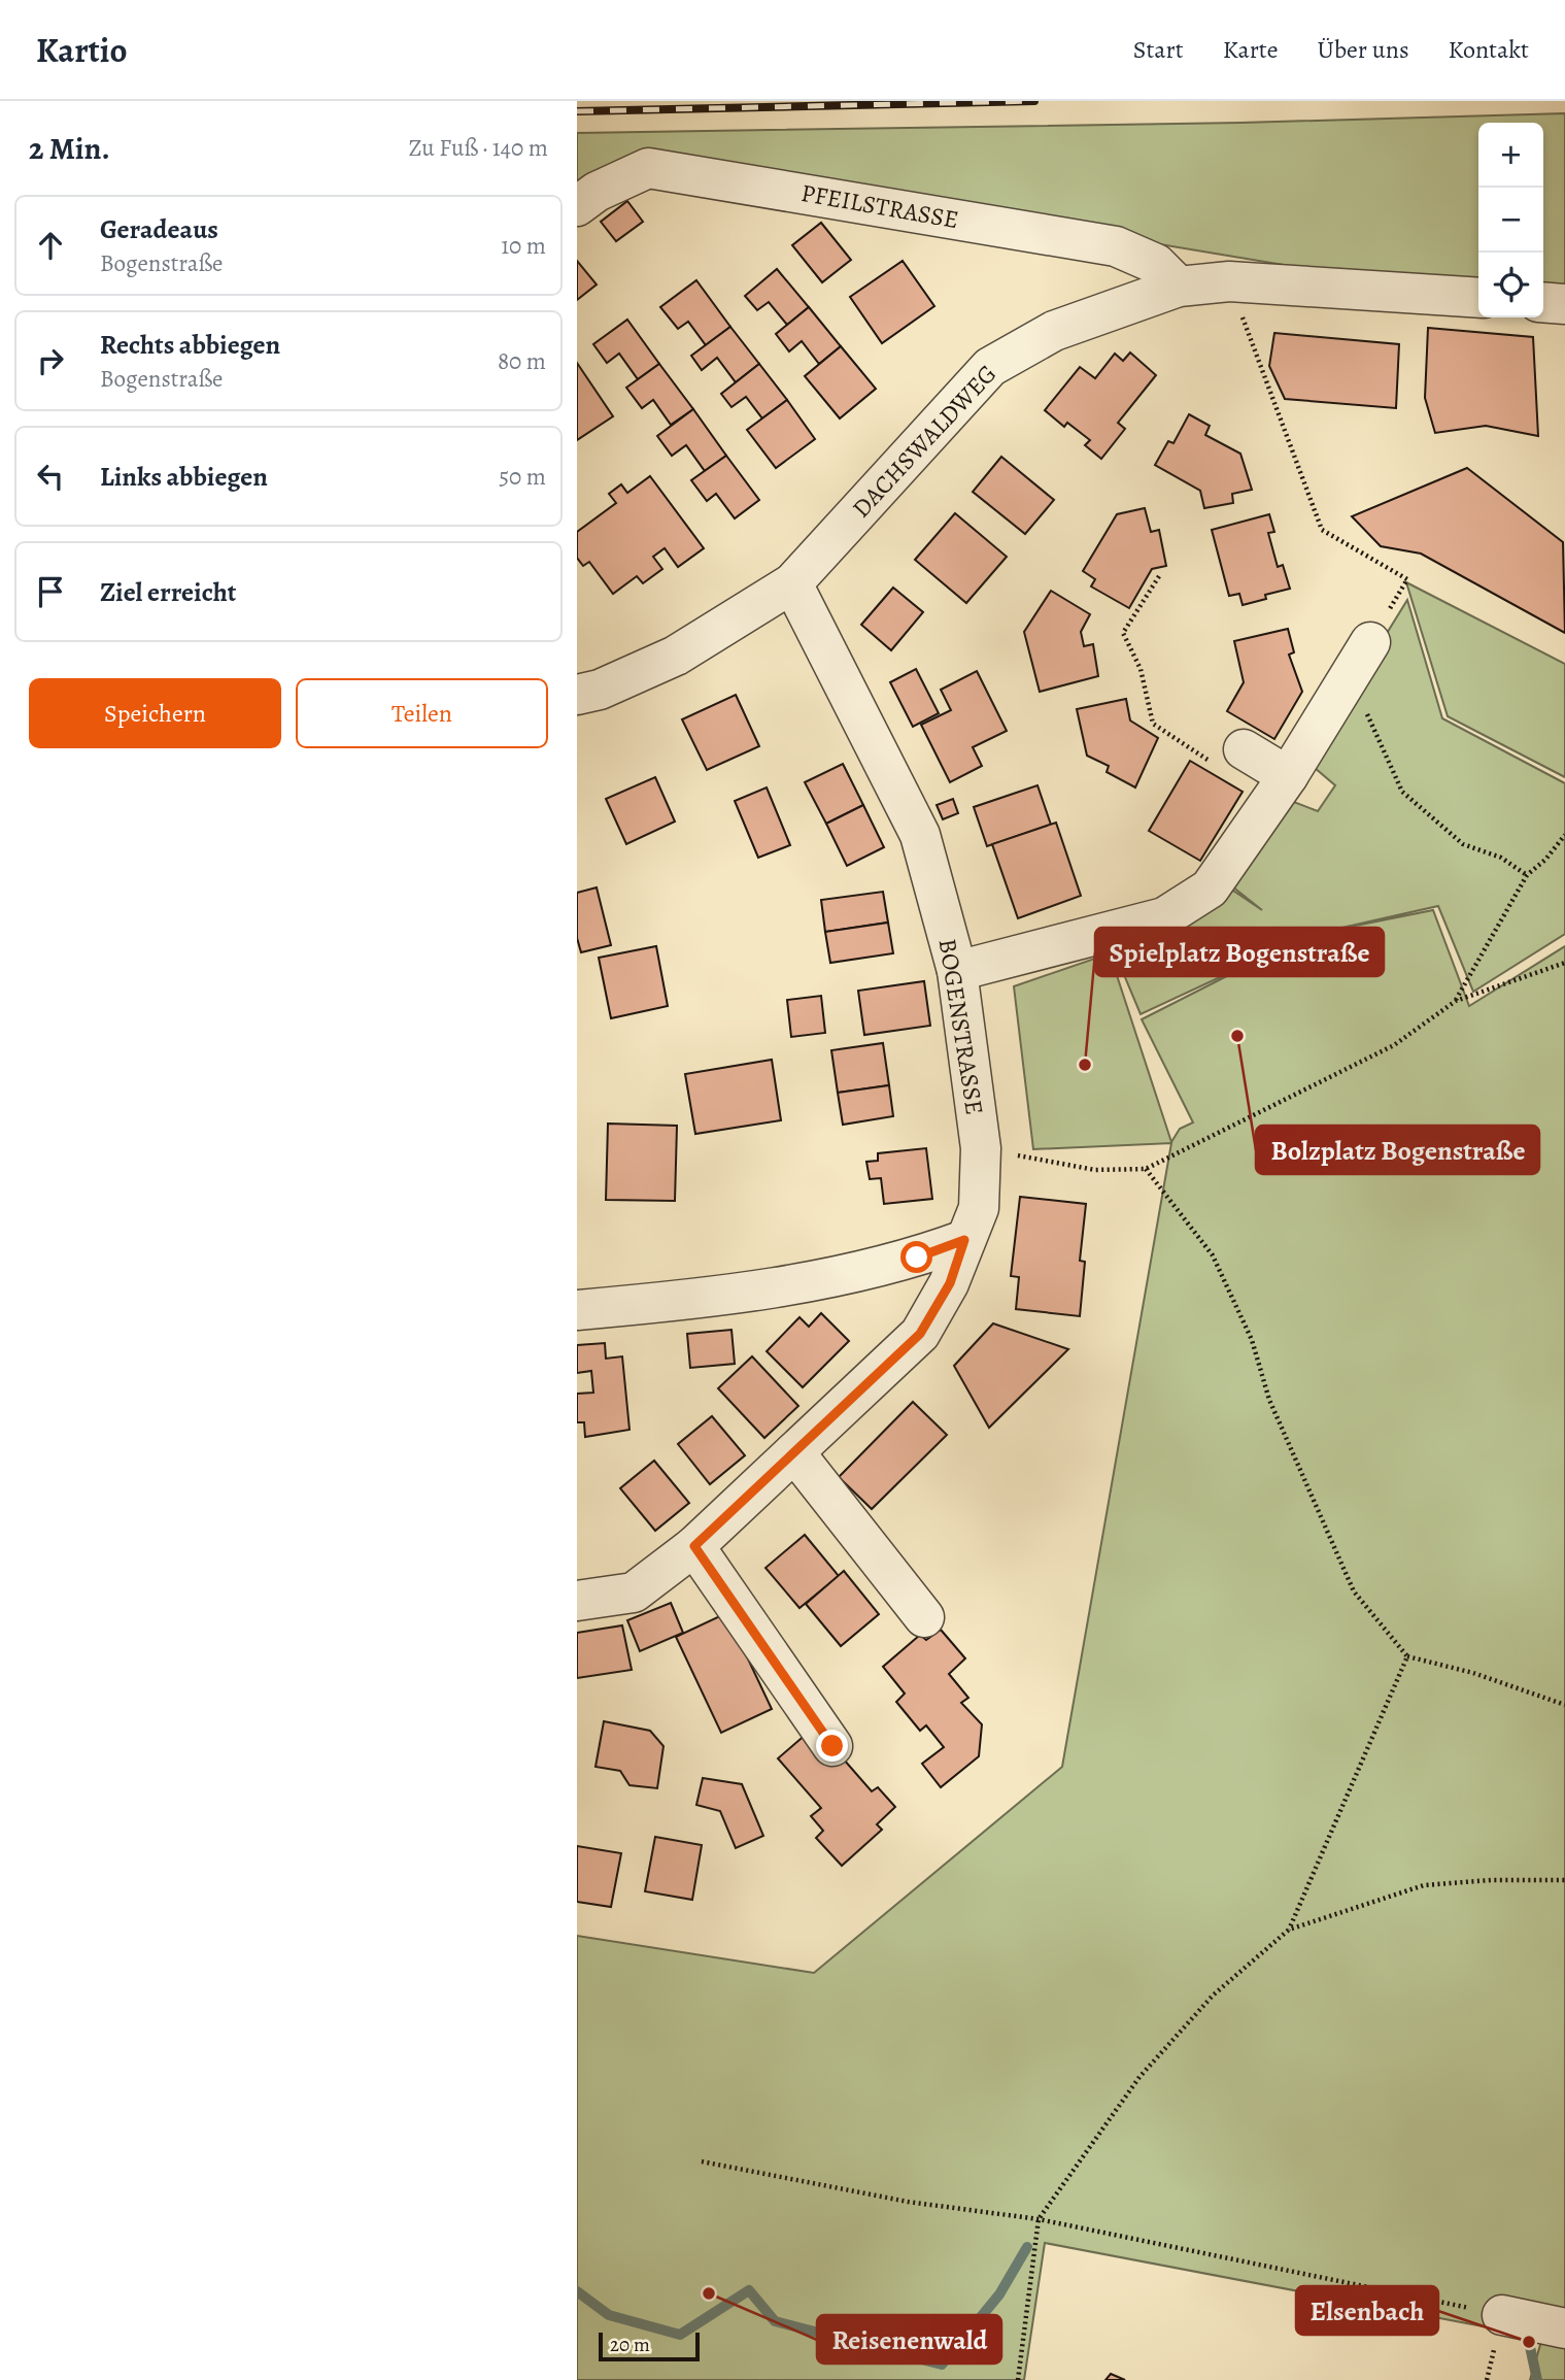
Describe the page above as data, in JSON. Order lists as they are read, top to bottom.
{
  "streets": {
    "street": ["PFEILSTRASSE", "DACHSWALDWEG", "BOGENSTRASSE"]
  },
  "crossings": [
    ["PFEILSTRASSE", "DACHSWALDWEG"],
    ["DACHSWALDWEG", "BOGENSTRASSE"]
  ],
  "places": [
    "Bolzplatz Bogenstraße",
    "Spielplatz Bogenstraße",
    "Reisenenwald",
    "Elsenbach"
  ],
  "scale_bar": "20 m",
  "page": {
    "header": "Kartio",
    "nav": [
      "Start",
      "Karte",
      "Über uns",
      "Kontakt"
    ],
    "heading": ["2 Min.", "Zu Fuß · 140 m"],
    "map_buttons": ["+", "−"],
    "list": [
      ["Geradeaus", "Bogenstraße", "10 m"],
      ["Rechts abbiegen", "Bogenstraße", "80 m"],
      ["Links abbiegen", "50 m"],
      "Ziel erreicht"
    ],
    "buttons": ["Speichern", "Teilen"],
    "scale": "20 m"
  }
}
